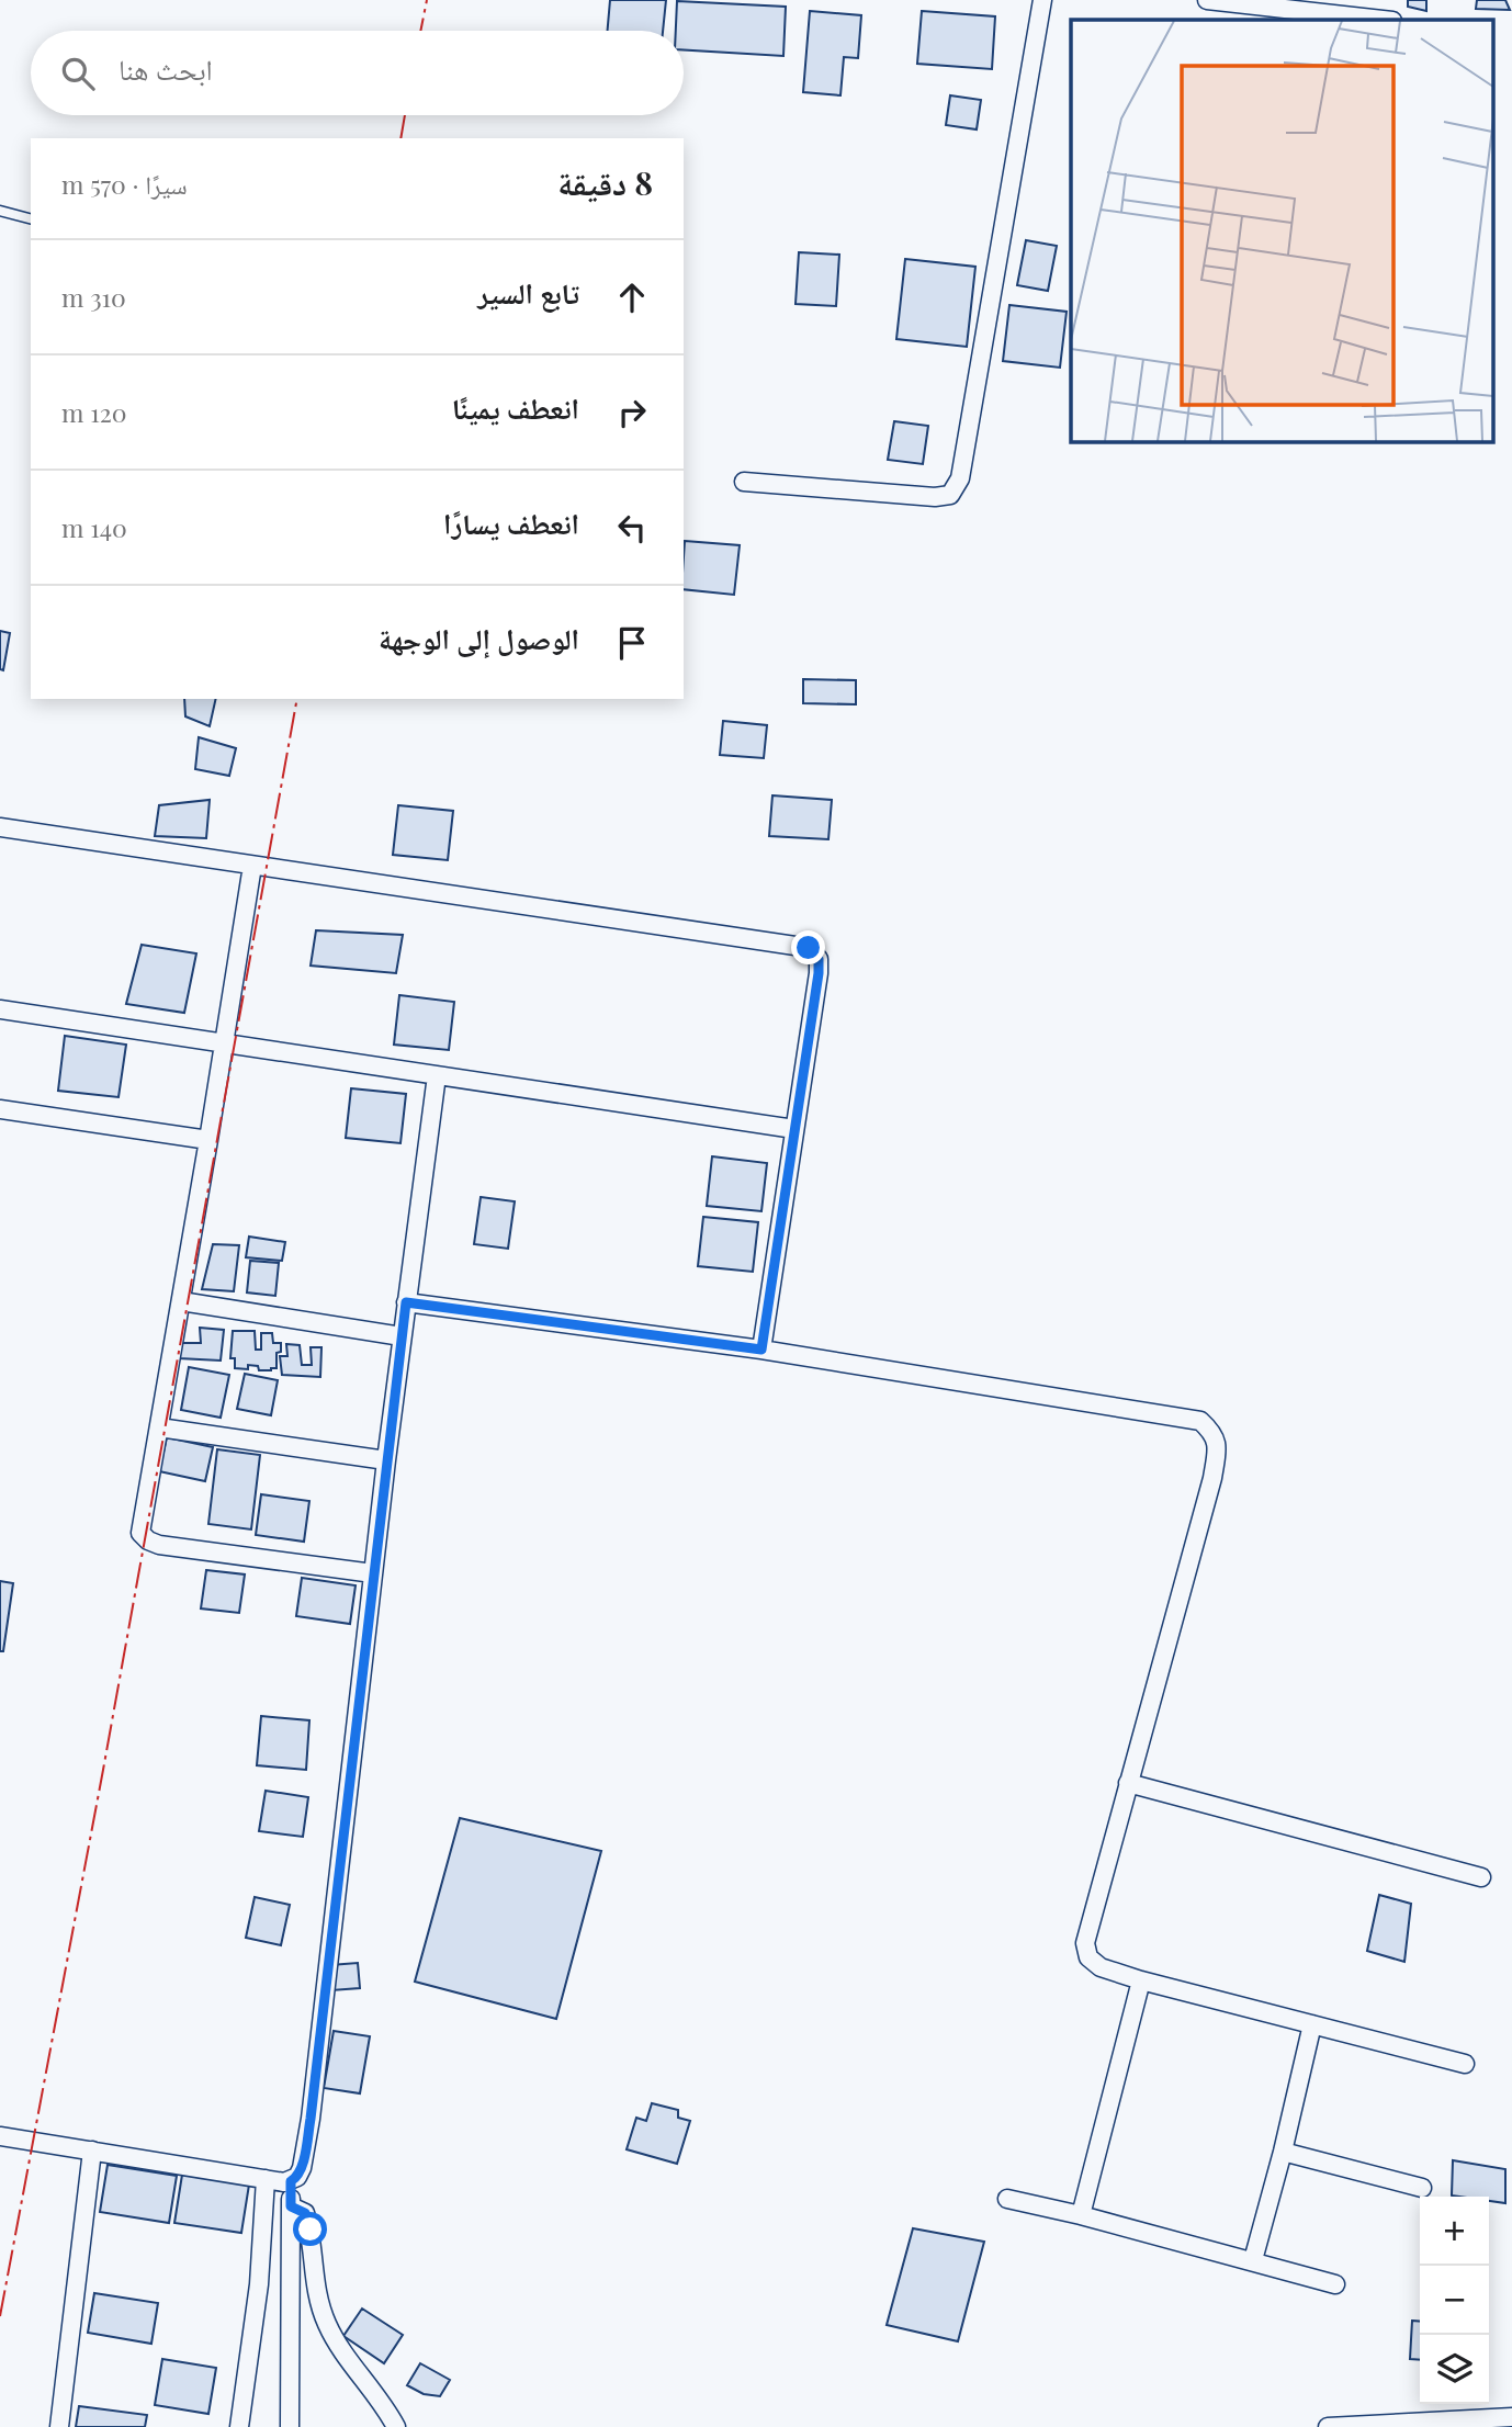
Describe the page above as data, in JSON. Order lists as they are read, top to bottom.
{
  "page": {
    "search": "ابحث هنا",
    "heading": ["8 دقيقة", "سيرًا · 570 m"],
    "list": [
      ["تابع السير", "310 m"],
      ["انعطف يمينًا", "120 m"],
      ["انعطف يسارًا", "140 m"],
      "الوصول إلى الوجهة"
    ],
    "map_buttons": ["+", "−"]
  }
}
